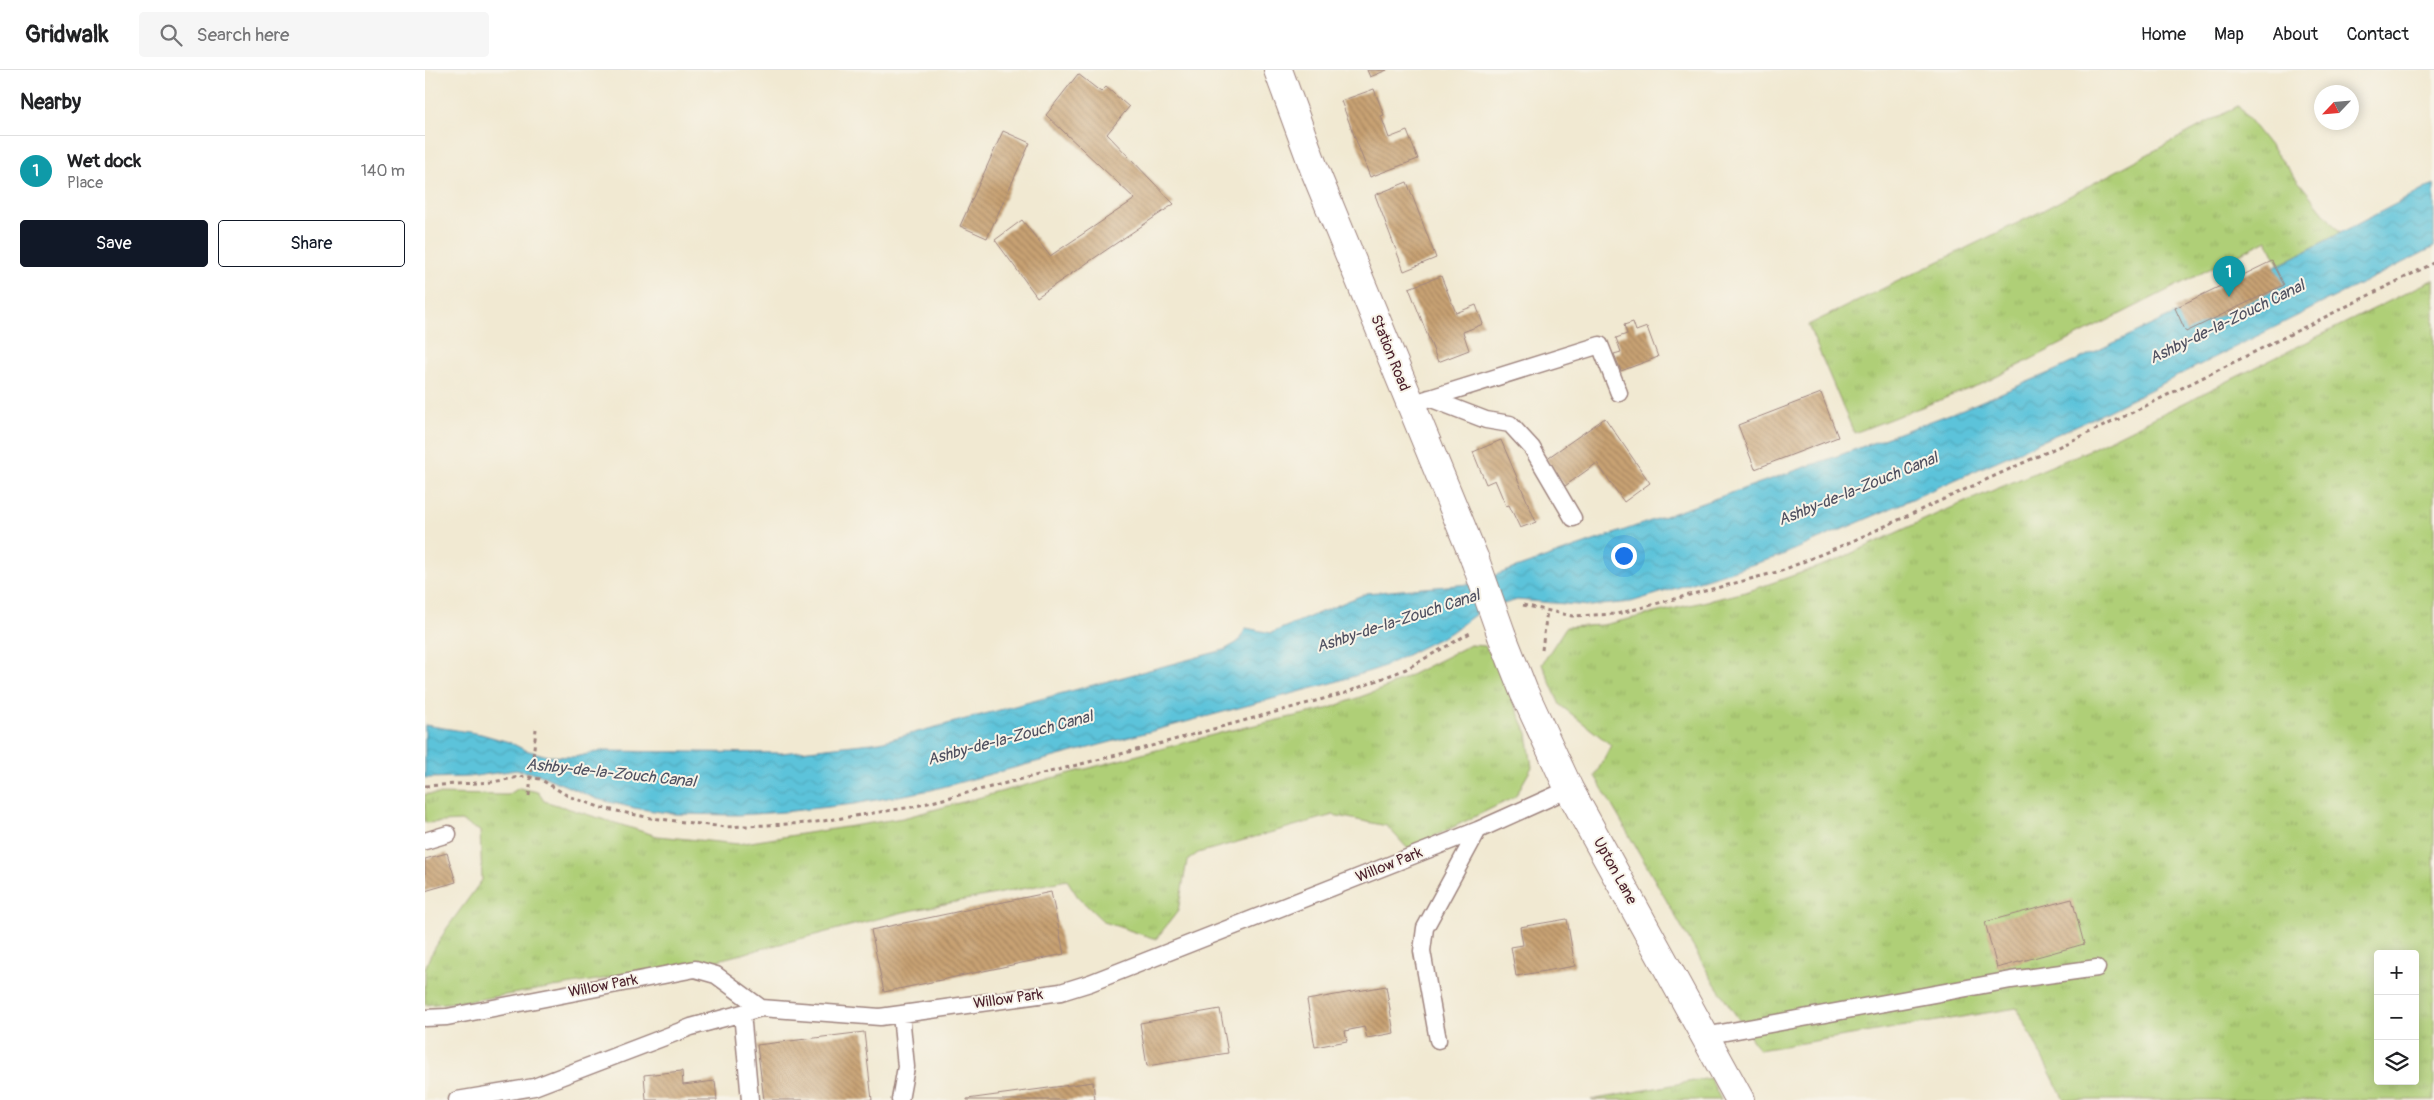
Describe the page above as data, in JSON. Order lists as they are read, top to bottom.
{
  "streets": {
    "street": ["Station Road", "Upton Lane"],
    "lane": ["Willow Park"]
  },
  "crossings": [
    ["Station Road", "Upton Lane"],
    ["Willow Park", "Upton Lane"]
  ],
  "water": ["Ashby-de-la-Zouch Canal"],
  "north": "bottom left",
  "page": {
    "header": "Gridwalk",
    "search": "Search here",
    "nav": [
      "Home",
      "Map",
      "About",
      "Contact"
    ],
    "heading": "Nearby",
    "list": [
      {
        "mark": "1",
        "name": "Wet dock",
        "note": "Place",
        "value": "140 m"
      }
    ],
    "buttons": ["Save", "Share"],
    "pins": "1",
    "map_buttons": ["+", "−"]
  }
}
